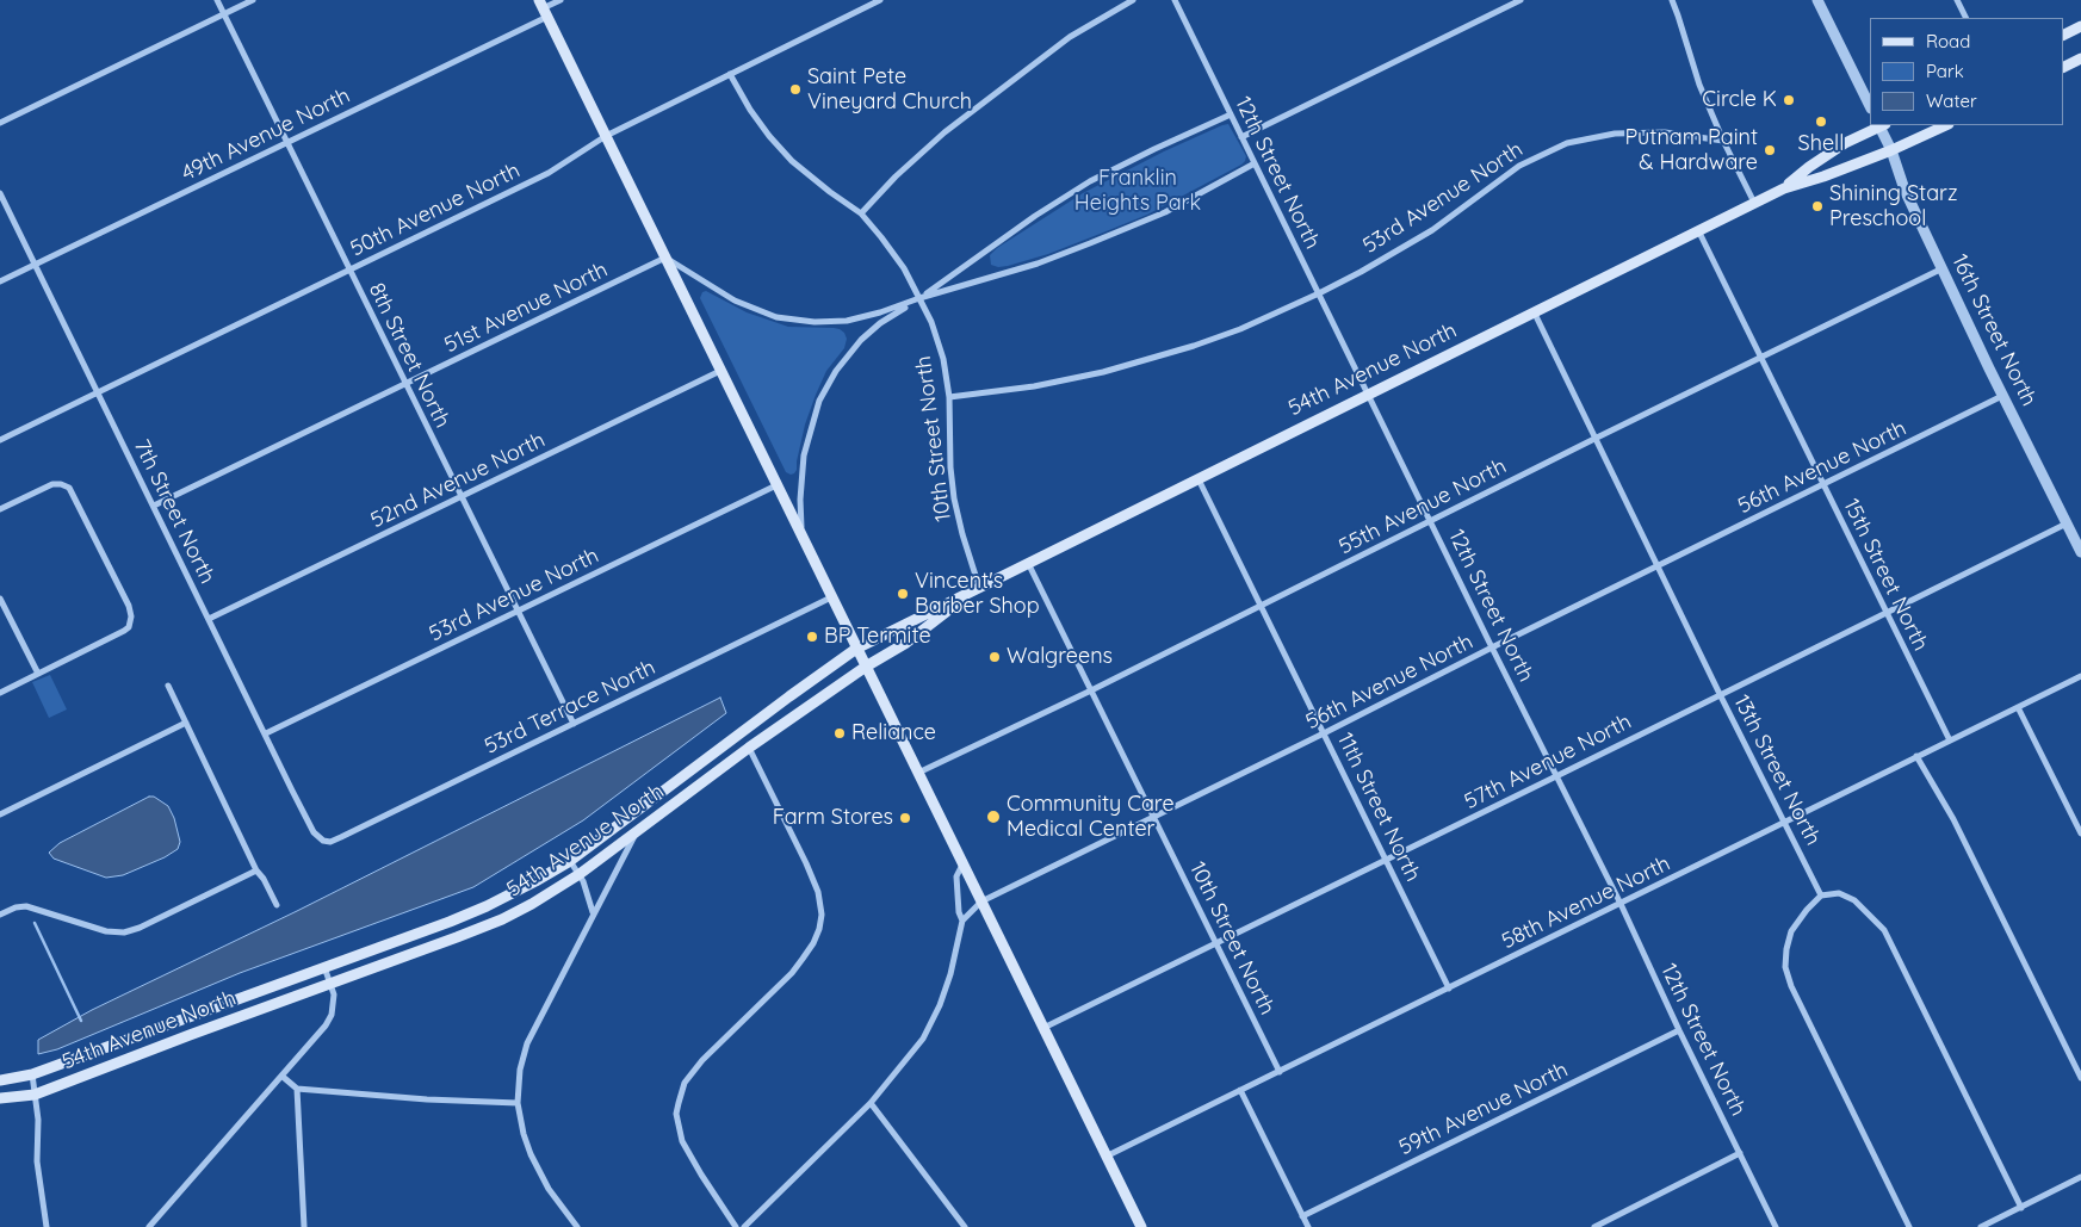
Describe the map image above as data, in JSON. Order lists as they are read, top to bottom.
{
  "streets": {
    "main road": ["54th Avenue North"],
    "street": [
      "49th Avenue North",
      "12th Street North",
      "53rd Avenue North",
      "50th Avenue North",
      "51st Avenue North",
      "16th Street North",
      "8th Street North",
      "10th Street North",
      "56th Avenue North",
      "52nd Avenue North",
      "55th Avenue North",
      "7th Street North",
      "15th Street North",
      "53rd Terrace North",
      "57th Avenue North",
      "13th Street North",
      "11th Street North",
      "58th Avenue North",
      "59th Avenue North"
    ]
  },
  "crossings": [
    ["49th Avenue North", "8th Street North"],
    ["49th Avenue North", "7th Street North"],
    ["12th Street North", "53rd Avenue North"],
    ["12th Street North", "54th Avenue North"],
    ["12th Street North", "56th Avenue North"],
    ["12th Street North", "55th Avenue North"],
    ["12th Street North", "57th Avenue North"],
    ["12th Street North", "58th Avenue North"],
    ["12th Street North", "59th Avenue North"],
    ["53rd Avenue North", "8th Street North"],
    ["53rd Avenue North", "10th Street North"],
    ["53rd Avenue North", "7th Street North"],
    ["50th Avenue North", "8th Street North"],
    ["50th Avenue North", "10th Street North"],
    ["50th Avenue North", "7th Street North"],
    ["51st Avenue North", "8th Street North"],
    ["51st Avenue North", "7th Street North"],
    ["16th Street North", "54th Avenue North"],
    ["16th Street North", "56th Avenue North"],
    ["16th Street North", "55th Avenue North"],
    ["16th Street North", "57th Avenue North"],
    ["8th Street North", "52nd Avenue North"],
    ["8th Street North", "53rd Terrace North"],
    ["54th Avenue North", "10th Street North"],
    ["54th Avenue North", "15th Street North"],
    ["54th Avenue North", "13th Street North"],
    ["54th Avenue North", "11th Street North"],
    ["10th Street North", "56th Avenue North"],
    ["10th Street North", "55th Avenue North"],
    ["10th Street North", "57th Avenue North"],
    ["10th Street North", "58th Avenue North"],
    ["56th Avenue North", "15th Street North"],
    ["56th Avenue North", "13th Street North"],
    ["56th Avenue North", "11th Street North"],
    ["52nd Avenue North", "7th Street North"],
    ["55th Avenue North", "15th Street North"],
    ["55th Avenue North", "13th Street North"],
    ["55th Avenue North", "11th Street North"],
    ["7th Street North", "53rd Terrace North"],
    ["15th Street North", "57th Avenue North"],
    ["15th Street North", "58th Avenue North"],
    ["57th Avenue North", "13th Street North"],
    ["57th Avenue North", "11th Street North"],
    ["13th Street North", "58th Avenue North"],
    ["11th Street North", "58th Avenue North"]
  ],
  "parks": ["Franklin Heights Park"],
  "places": [
    "Saint Pete Vineyard Church",
    "Circle K",
    "Shell",
    "Putnam Paint & Hardware",
    "Shining Starz Preschool",
    "Vincent's Barber Shop",
    "BP Termite",
    "Walgreens",
    "Reliance",
    "Community Care Medical Center",
    "Farm Stores"
  ],
  "legend": ["Road", "Park", "Water"]
}
